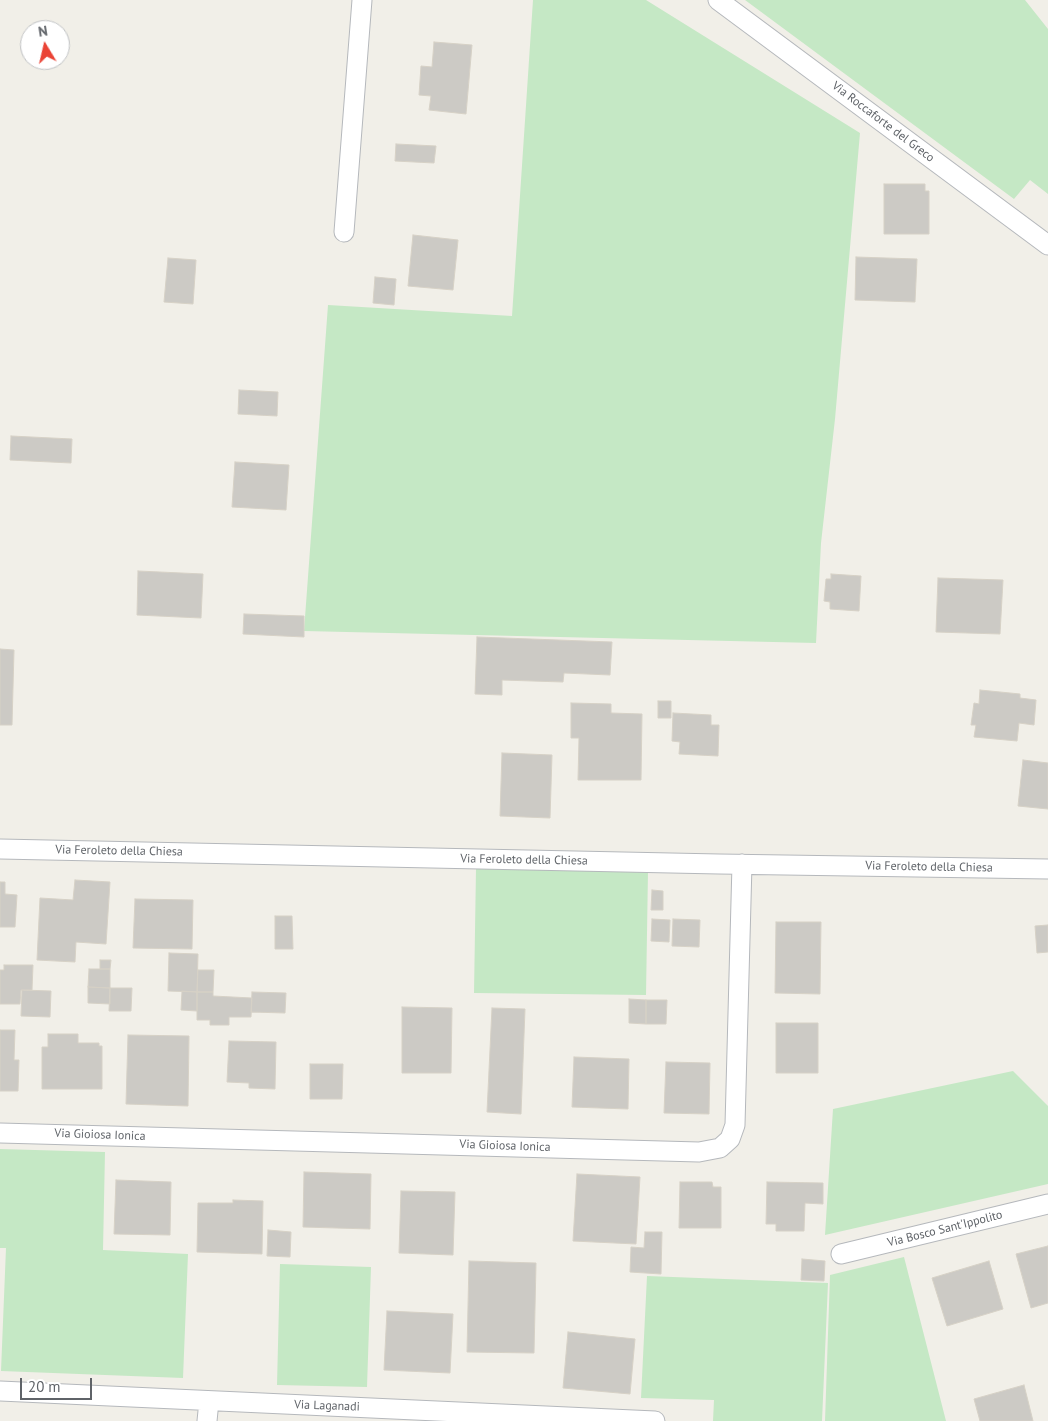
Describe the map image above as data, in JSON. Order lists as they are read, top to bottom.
{
  "streets": {
    "street": [
      "Via Roccaforte del Greco",
      "Via Feroleto della Chiesa",
      "Via Gioiosa Ionica",
      "Via Bosco Sant'Ippolito",
      "Via Laganadi"
    ]
  },
  "crossings": [
    ["Via Feroleto della Chiesa", "Via Gioiosa Ionica"]
  ],
  "scale_bar": "20 m",
  "north": "top"
}
